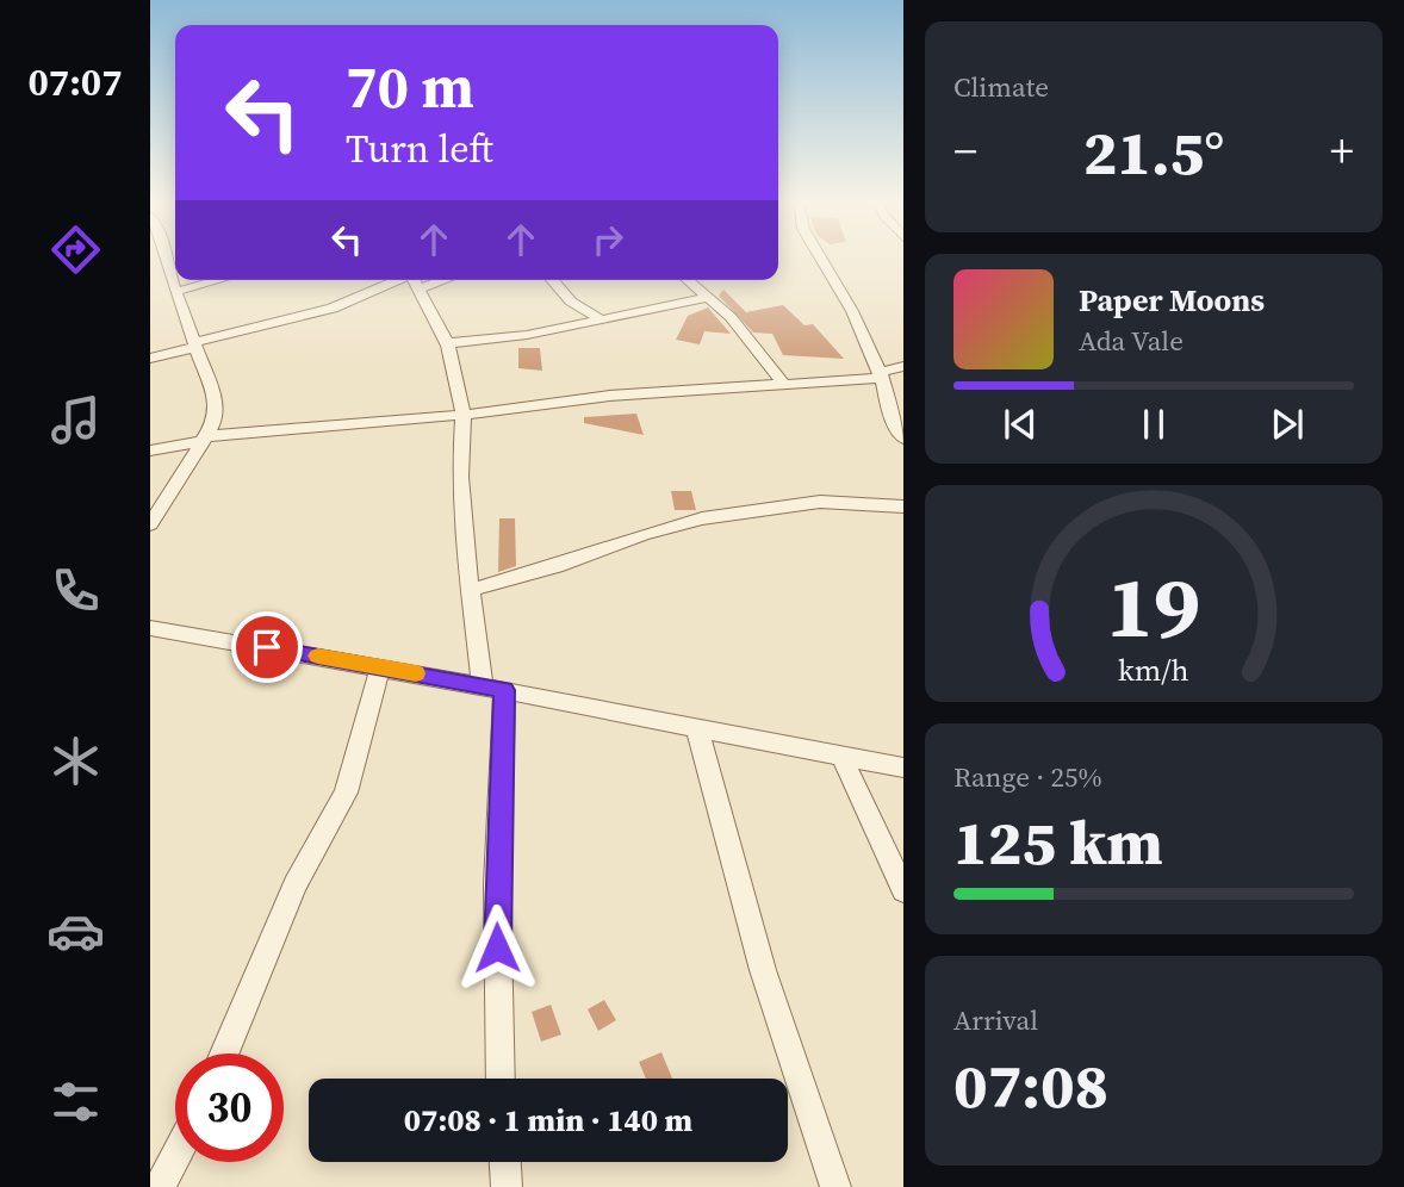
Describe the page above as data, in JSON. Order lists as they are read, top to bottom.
{
  "page": {
    "tabs": "07:07",
    "tile": [
      "Climate",
      ["Range · 25%", "125 km"],
      ["Arrival", "07:08"]
    ],
    "turn": ["70 m", "Turn left"],
    "heat": ["−", "21.5°", "+"],
    "song": ["Paper Moons", "Ada Vale"],
    "limit": "30",
    "trip": "07:08 · 1 min · 140 m",
    "gauge": ["19", "km/h"]
  }
}
